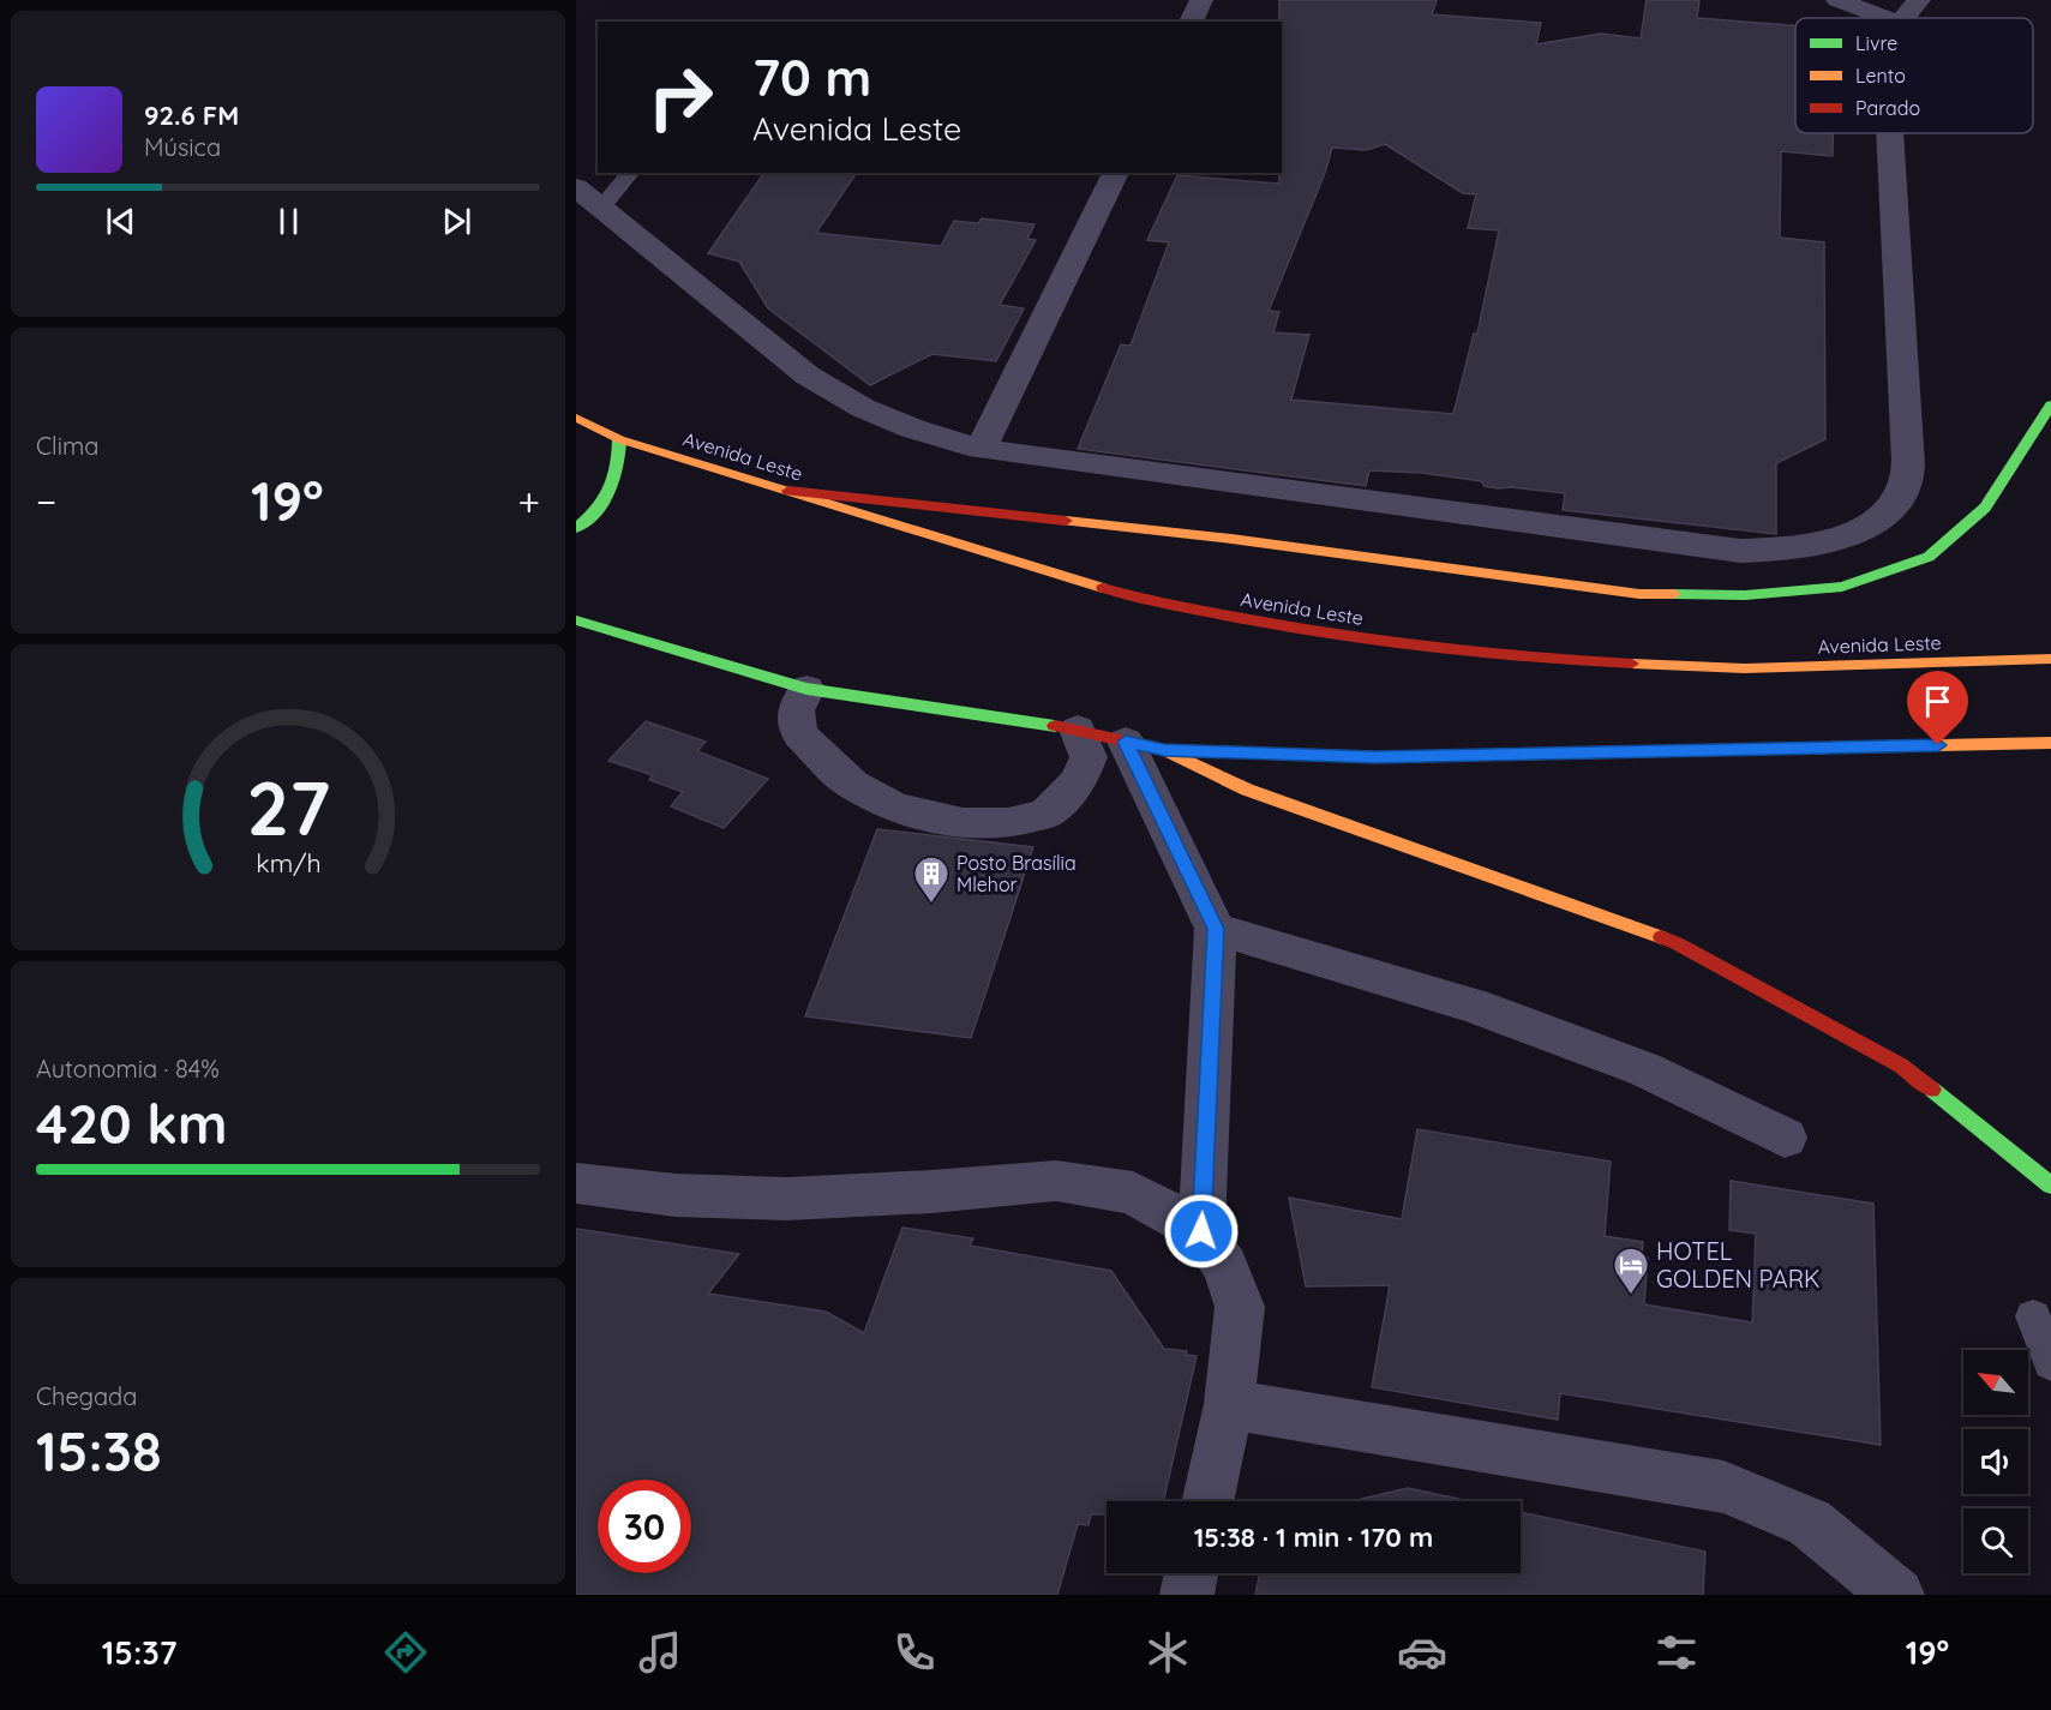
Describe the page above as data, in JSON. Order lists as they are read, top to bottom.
{
  "streets": {
    "main road": ["Avenida Leste"]
  },
  "places": {
    "building": ["Posto Brasília Mlehor"],
    "hotel": ["HOTEL GOLDEN PARK"]
  },
  "legend": ["Livre", "Lento", "Parado"],
  "north": "top left",
  "page": {
    "turn": ["70 m", "Avenida Leste"],
    "song": ["92.6 FM", "Música"],
    "tile": [
      "Clima",
      ["Autonomia · 84%", "420 km"],
      ["Chegada", "15:38"]
    ],
    "heat": ["−", "19°", "+"],
    "limit": "30",
    "trip": "15:38 · 1 min · 170 m",
    "tabs": ["15:37", "19°"],
    "gauge": ["27", "km/h"]
  }
}
